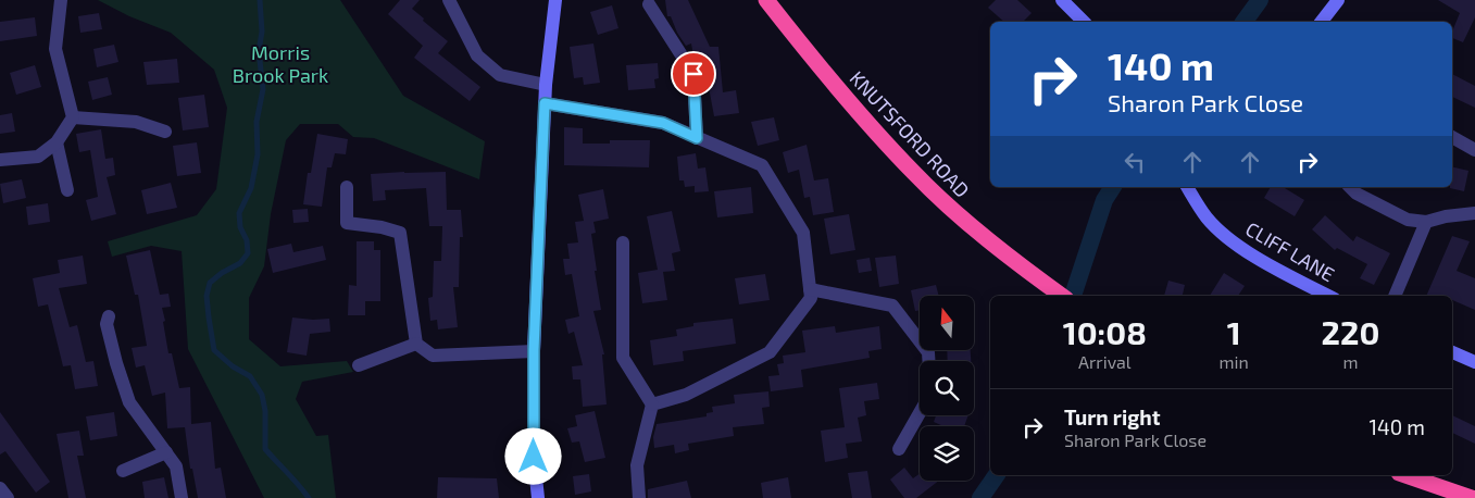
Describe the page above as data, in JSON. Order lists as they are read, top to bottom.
{
  "streets": {
    "highway": ["KNUTSFORD ROAD"],
    "street": ["CLIFF LANE"]
  },
  "parks": ["Morris Brook Park"],
  "north": "top",
  "page": {
    "turn": ["140 m", "Sharon Park Close"],
    "eta": [
      "10:08",
      "Arrival",
      "1",
      "min",
      "220",
      "m"
    ],
    "list": [
      {
        "name": "Turn right",
        "note": "Sharon Park Close",
        "value": "140 m"
      }
    ]
  }
}
